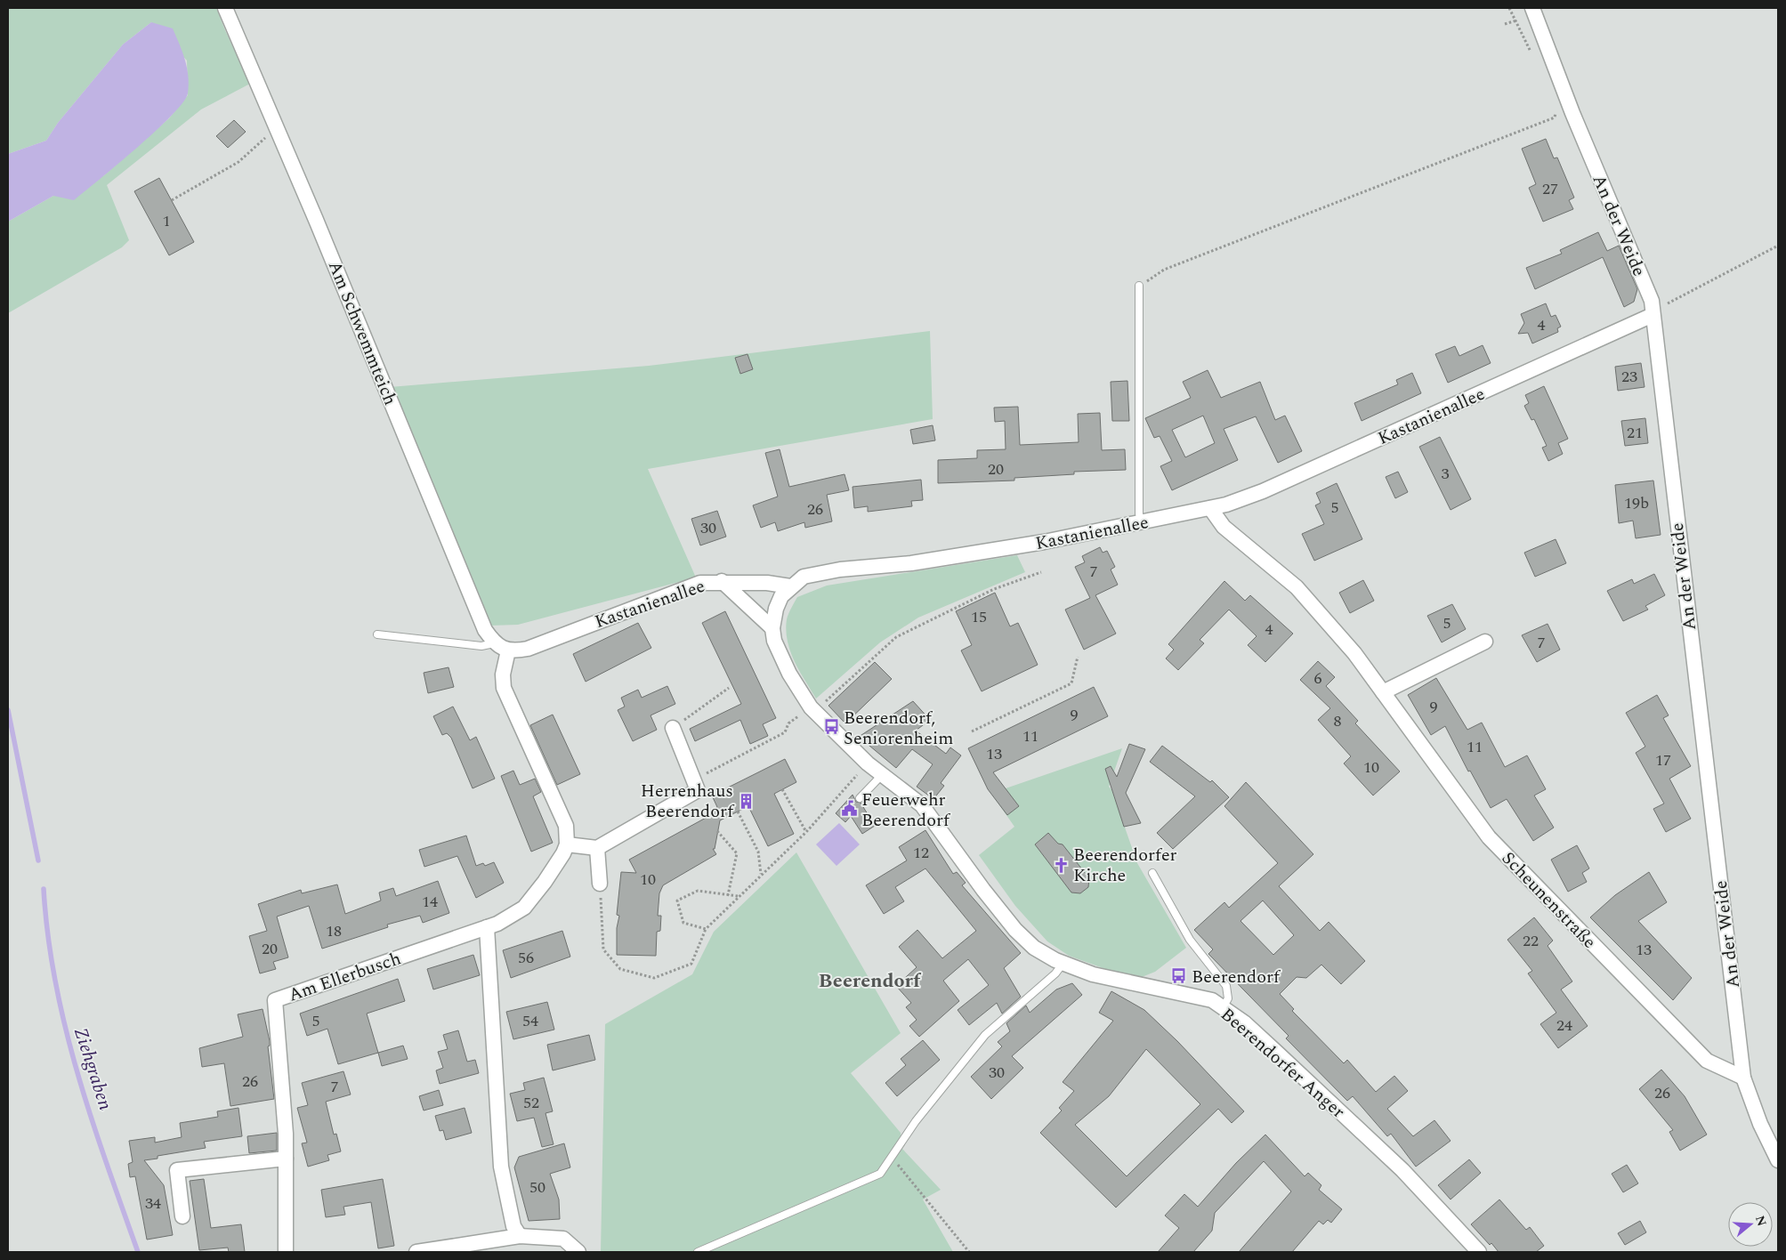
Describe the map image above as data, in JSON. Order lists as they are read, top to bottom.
{
  "streets": {
    "street": [
      "An der Weide",
      "Am Schwemmteich",
      "Kastanienallee",
      "Scheunenstraße",
      "Am Ellerbusch",
      "Beerendorfer Anger"
    ]
  },
  "crossings": [
    ["An der Weide", "Kastanienallee"],
    ["An der Weide", "Scheunenstraße"],
    ["Kastanienallee", "Scheunenstraße"],
    ["Kastanienallee", "Beerendorfer Anger"]
  ],
  "districts": ["Beerendorf"],
  "water": ["Ziehgraben"],
  "places": {
    "bus stop": ["Beerendorf, Seniorenheim", "Beerendorf"],
    "building": ["Herrenhaus Beerendorf"],
    "public building": ["Feuerwehr Beerendorf"],
    "church": ["Beerendorfer Kirche"]
  },
  "house_numbers": [
    "27",
    "1",
    "4",
    "23",
    "21",
    "20",
    "3",
    "19b",
    "5",
    "26",
    "30",
    "7",
    "15",
    "5",
    "4",
    "7",
    "6",
    "9",
    "9",
    "8",
    "11",
    "11",
    "13",
    "17",
    "10",
    "12",
    "10",
    "14",
    "18",
    "22",
    "20",
    "13",
    "56",
    "5",
    "54",
    "24",
    "30",
    "26",
    "7",
    "26",
    "52",
    "50",
    "34"
  ],
  "north": "right"
}
